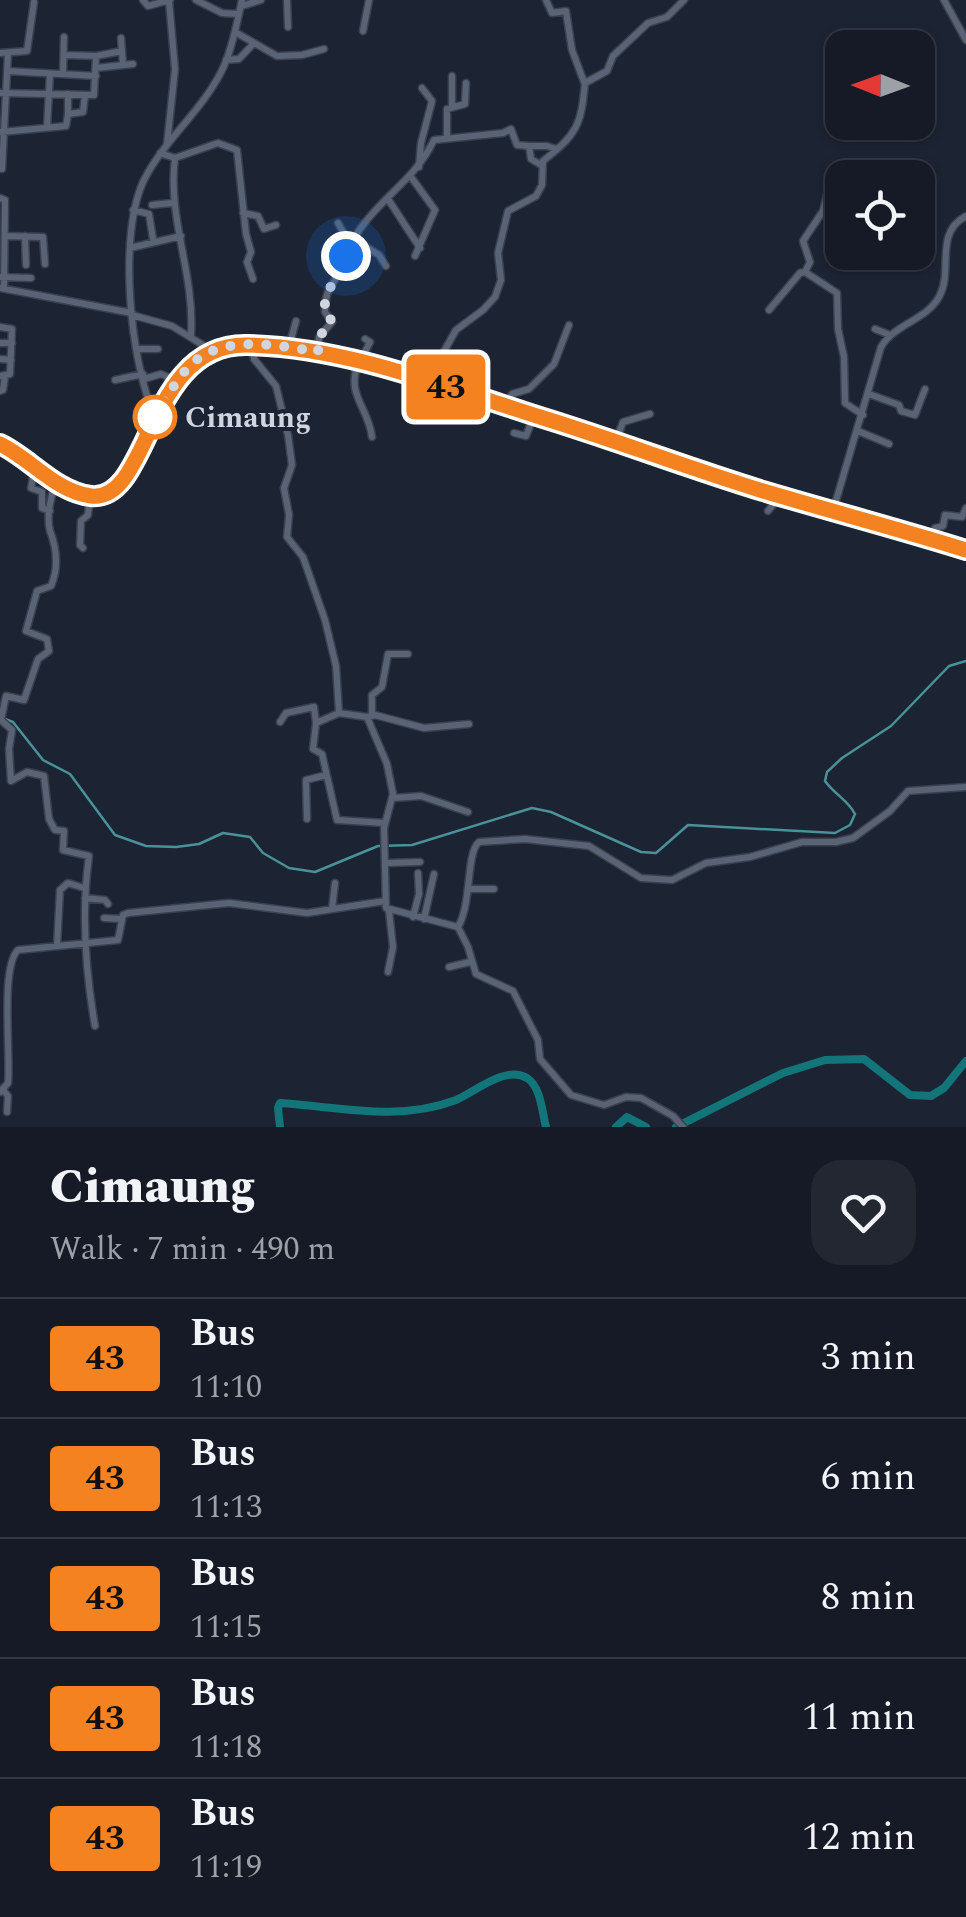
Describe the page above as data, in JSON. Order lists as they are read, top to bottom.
{
  "places": ["Cimaung"],
  "lines": ["bus line 43"],
  "north": "left",
  "page": {
    "on_map": "43",
    "heading": ["Cimaung", "Walk · 7 min · 490 m"],
    "list": [
      {
        "mark": "43",
        "name": "Bus",
        "note": "11:10",
        "value": "3 min"
      },
      {
        "mark": "43",
        "name": "Bus",
        "note": "11:13",
        "value": "6 min"
      },
      {
        "mark": "43",
        "name": "Bus",
        "note": "11:15",
        "value": "8 min"
      },
      {
        "mark": "43",
        "name": "Bus",
        "note": "11:18",
        "value": "11 min"
      },
      {
        "mark": "43",
        "name": "Bus",
        "note": "11:19",
        "value": "12 min"
      }
    ]
  }
}
